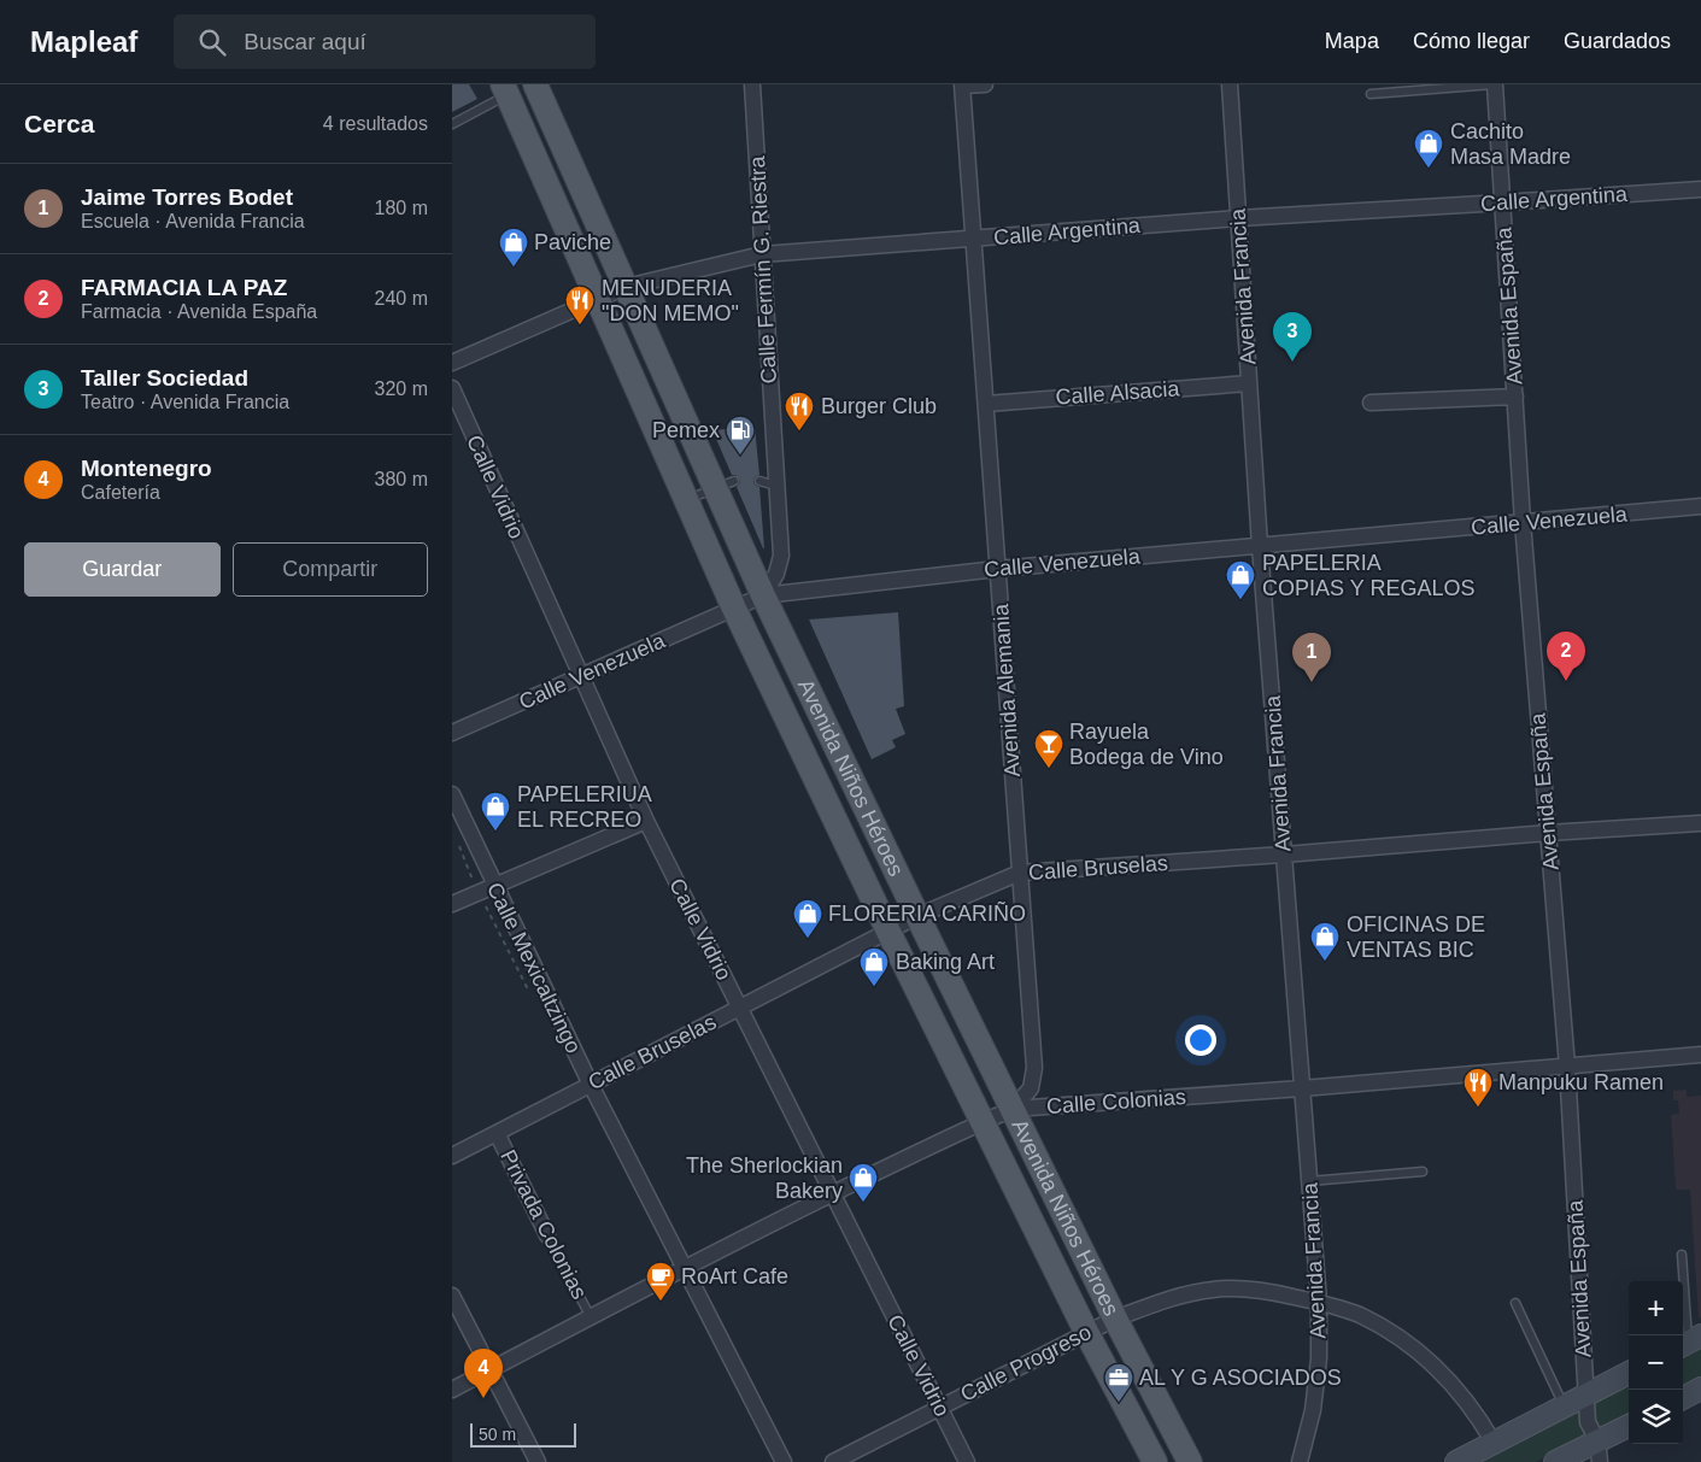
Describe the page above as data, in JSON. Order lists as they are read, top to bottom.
{
  "streets": {
    "main road": ["Avenida Niños Héroes"],
    "street": [
      "Calle Argentina",
      "Calle Fermín G. Riestra",
      "Avenida Francia",
      "Avenida España",
      "Calle Alsacia",
      "Calle Vidrio",
      "Calle Venezuela",
      "Avenida Alemania",
      "Calle Bruselas",
      "Calle Mexicaltzingo",
      "Calle Colonias",
      "Privada Colonias",
      "Calle Progreso"
    ]
  },
  "crossings": [
    ["Calle Argentina", "Calle Fermín G. Riestra"],
    ["Calle Argentina", "Avenida Francia"],
    ["Calle Argentina", "Avenida España"],
    ["Calle Argentina", "Avenida Alemania"],
    ["Calle Argentina", "Avenida Niños Héroes"],
    ["Calle Fermín G. Riestra", "Calle Venezuela"],
    ["Calle Fermín G. Riestra", "Avenida Niños Héroes"],
    ["Avenida Francia", "Calle Alsacia"],
    ["Avenida Francia", "Calle Venezuela"],
    ["Avenida Francia", "Calle Bruselas"],
    ["Avenida Francia", "Calle Colonias"],
    ["Avenida Francia", "Calle Progreso"],
    ["Avenida España", "Calle Venezuela"],
    ["Avenida España", "Calle Bruselas"],
    ["Avenida España", "Calle Colonias"],
    ["Calle Alsacia", "Avenida Alemania"],
    ["Calle Vidrio", "Calle Venezuela"],
    ["Calle Vidrio", "Calle Bruselas"],
    ["Calle Vidrio", "Calle Colonias"],
    ["Calle Vidrio", "Calle Progreso"],
    ["Calle Venezuela", "Avenida Alemania"],
    ["Calle Venezuela", "Avenida Niños Héroes"],
    ["Avenida Alemania", "Avenida Niños Héroes"],
    ["Avenida Alemania", "Calle Bruselas"],
    ["Avenida Alemania", "Calle Colonias"],
    ["Avenida Niños Héroes", "Calle Bruselas"],
    ["Avenida Niños Héroes", "Calle Colonias"],
    ["Avenida Niños Héroes", "Calle Progreso"],
    ["Calle Bruselas", "Calle Mexicaltzingo"],
    ["Calle Bruselas", "Privada Colonias"],
    ["Calle Mexicaltzingo", "Calle Colonias"],
    ["Calle Colonias", "Privada Colonias"]
  ],
  "places": {
    "shop": [
      "Cachito Masa Madre",
      "Paviche",
      "PAPELERIA COPIAS Y REGALOS",
      "PAPELERIUA EL RECREO",
      "FLORERIA CARIÑO",
      "OFICINAS DE VENTAS BIC",
      "Baking Art",
      "The Sherlockian Bakery"
    ],
    "restaurant": ["MENUDERIA \"DON MEMO\"", "Burger Club", "Manpuku Ramen"],
    "fuel station": ["Pemex"],
    "bar": ["Rayuela Bodega de Vino"],
    "cafe": ["RoArt Cafe"],
    "office": ["AL Y G ASOCIADOS"]
  },
  "scale_bar": "50 m",
  "page": {
    "header": "Mapleaf",
    "search": "Buscar aquí",
    "nav": ["Mapa", "Cómo llegar", "Guardados"],
    "heading": ["Cerca", "4 resultados"],
    "list": [
      {
        "mark": "1",
        "name": "Jaime Torres Bodet",
        "note": "Escuela · Avenida Francia",
        "value": "180 m"
      },
      {
        "mark": "2",
        "name": "FARMACIA LA PAZ",
        "note": "Farmacia · Avenida España",
        "value": "240 m"
      },
      {
        "mark": "3",
        "name": "Taller Sociedad",
        "note": "Teatro · Avenida Francia",
        "value": "320 m"
      },
      {
        "mark": "4",
        "name": "Montenegro",
        "note": "Cafetería",
        "value": "380 m"
      }
    ],
    "pins": [
      "3",
      "2",
      "1",
      "4"
    ],
    "buttons": ["Guardar", "Compartir"],
    "map_buttons": ["+", "−"],
    "scale": "50 m"
  }
}
